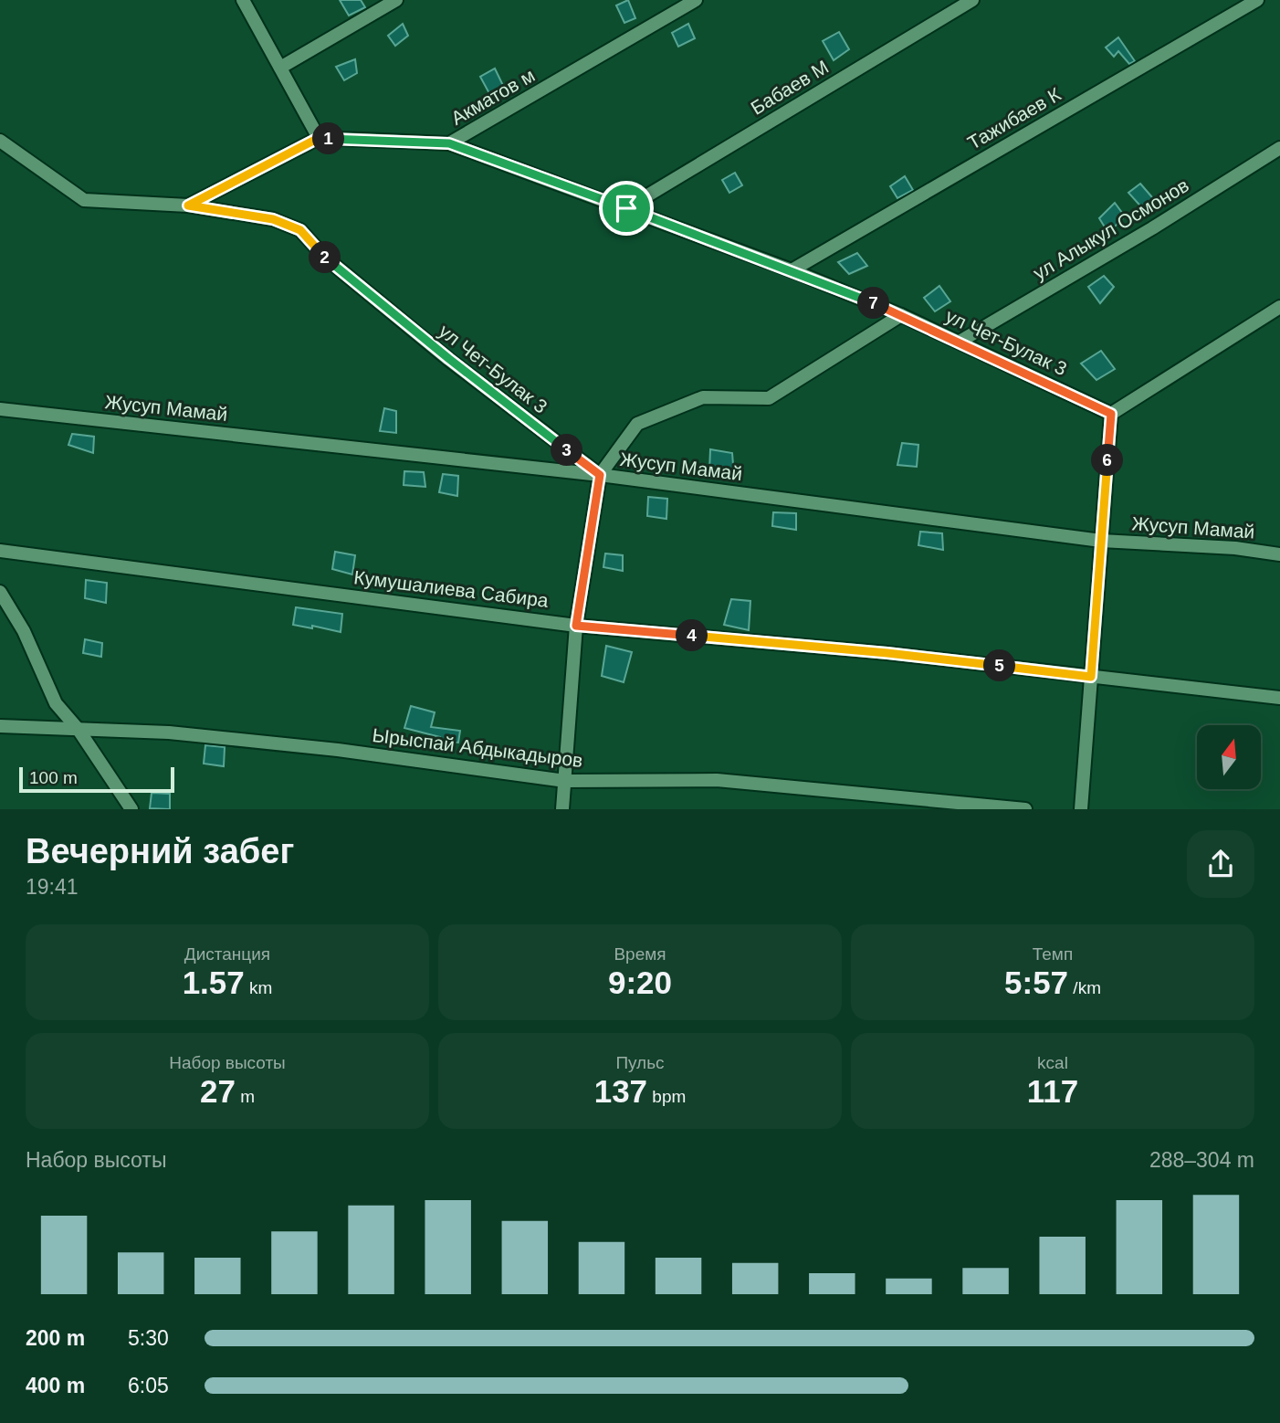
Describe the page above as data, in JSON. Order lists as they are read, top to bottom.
{
  "streets": {
    "street": [
      "Бабаев М",
      "Акматов м",
      "Тажибаев К",
      "ул Алыкул Осмонов",
      "ул Чет-Булак 3",
      "Жусуп Мамай",
      "Кумушалиева Сабира",
      "Ырыспай Абдыкадыров"
    ]
  },
  "crossings": [
    ["Бабаев М", "ул Чет-Булак 3"],
    ["Акматов м", "ул Чет-Булак 3"],
    ["Тажибаев К", "ул Чет-Булак 3"],
    ["ул Алыкул Осмонов", "ул Чет-Булак 3"],
    ["ул Чет-Булак 3", "Жусуп Мамай"]
  ],
  "scale_bar": "100 m",
  "north": "top",
  "page": {
    "pins": [
      "1",
      "2",
      "7",
      "3",
      "6",
      "4",
      "5"
    ],
    "scale": "100 m",
    "heading": ["Вечерний забег", "19:41"],
    "stats": [
      ["Дистанция", "1.57 km"],
      ["Время", "9:20"],
      ["Темп", "5:57 /km"],
      ["Набор высоты", "27 m"],
      ["Пульс", "137 bpm"],
      ["kcal", "117"]
    ],
    "chart": ["Набор высоты", "288–304 m"],
    "list": [
      {
        "name": "200 m",
        "note": "5:30"
      },
      {
        "name": "400 m",
        "note": "6:05"
      }
    ]
  }
}
